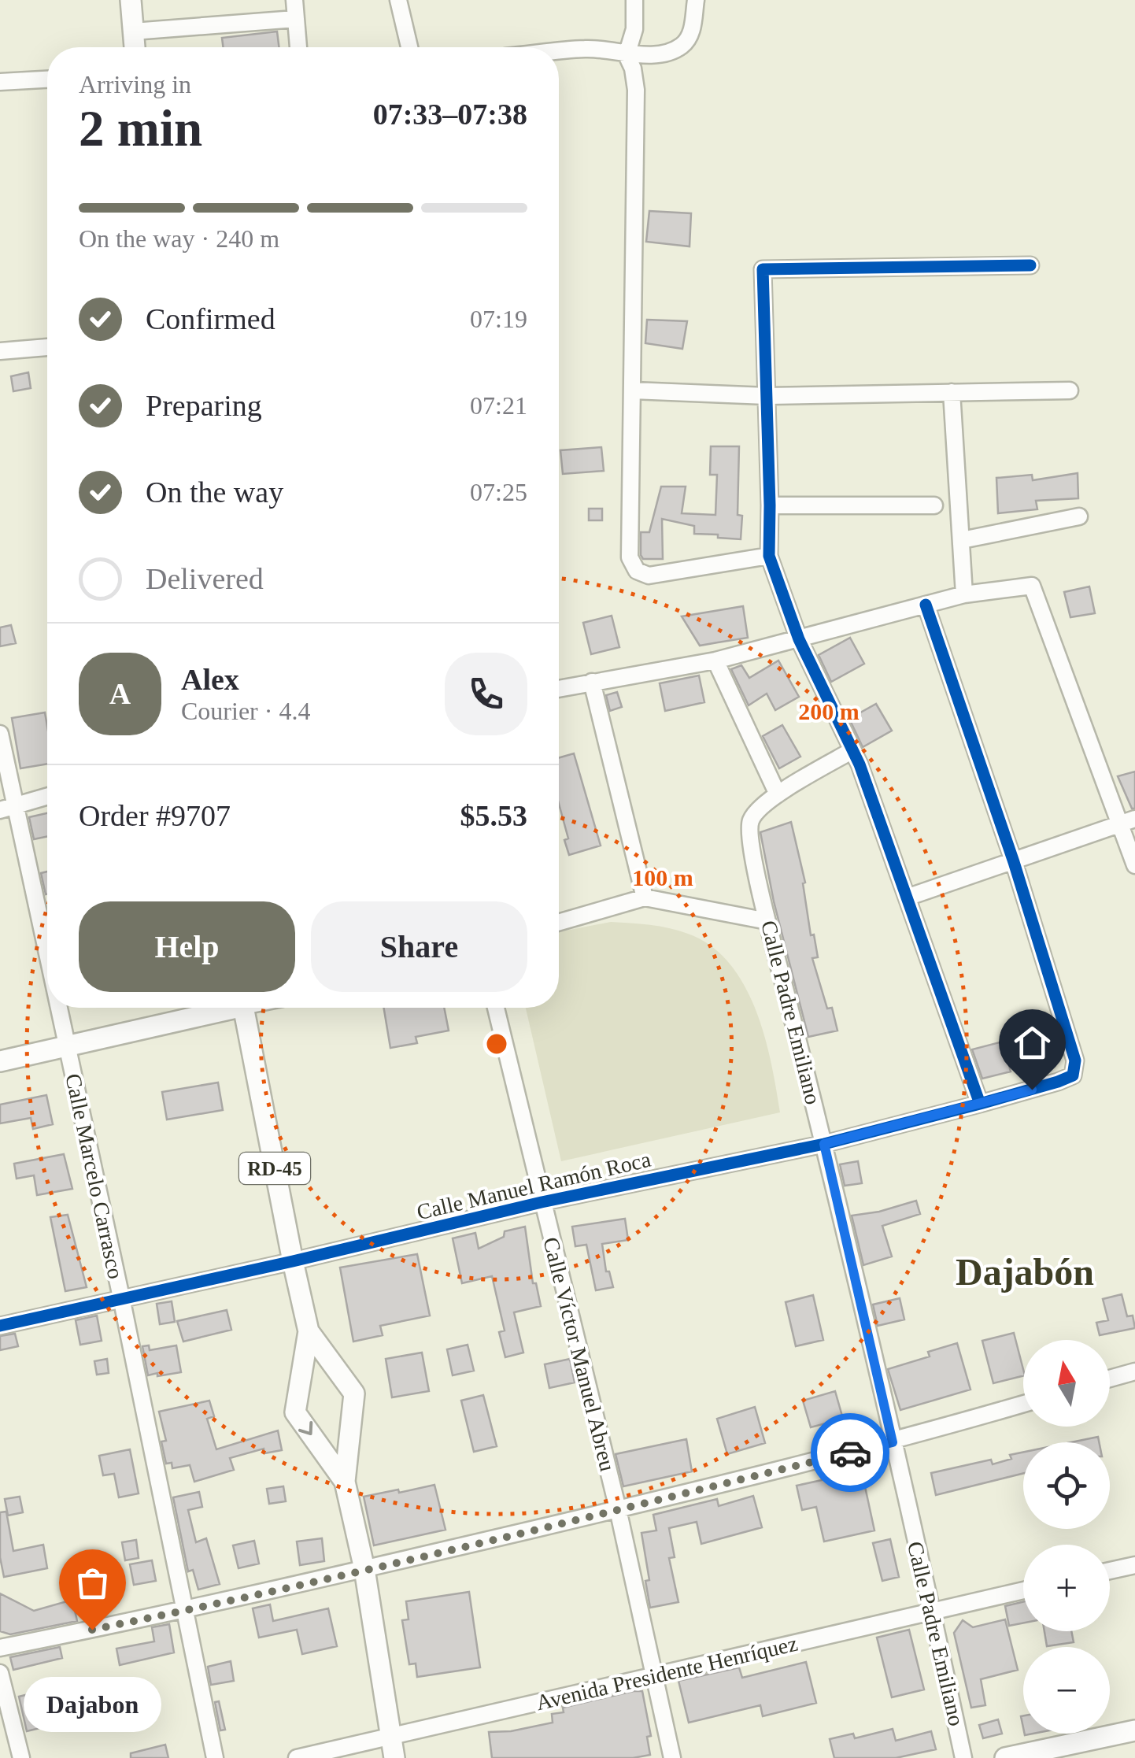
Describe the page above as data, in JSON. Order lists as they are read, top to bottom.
{
  "streets": {
    "main road": ["RD-45"],
    "street": [
      "Calle Padre Emiliano",
      "Calle Marcelo Carrasco",
      "Calle Manuel Ramón Roca",
      "Calle Víctor Manuel Abreu",
      "Avenida Presidente Henríquez"
    ]
  },
  "crossings": [
    ["Calle Padre Emiliano", "Calle Manuel Ramón Roca"],
    ["Calle Padre Emiliano", "Avenida Presidente Henríquez"],
    ["RD-45", "Calle Manuel Ramón Roca"],
    ["RD-45", "Avenida Presidente Henríquez"],
    ["Calle Marcelo Carrasco", "Calle Manuel Ramón Roca"],
    ["Calle Manuel Ramón Roca", "Calle Víctor Manuel Abreu"],
    ["Calle Víctor Manuel Abreu", "Avenida Presidente Henríquez"]
  ],
  "districts": ["Dajabón"],
  "places": ["Dajabon"],
  "north": "top",
  "page": {
    "heading": ["2 min", "Arriving in", "07:33–07:38"],
    "panel": [
      "Alex",
      "Courier · 4.4",
      "Order #9707",
      "$5.53"
    ],
    "bar": "On the way · 240 m",
    "list": [
      ["Confirmed", "07:19"],
      ["Preparing", "07:21"],
      ["On the way", "07:25"],
      "Delivered"
    ],
    "round": "A",
    "buttons": ["Help", "Share"],
    "map_buttons": ["+", "−"],
    "bubble": "Dajabon"
  },
  "rings": ["200 m", "100 m"]
}
